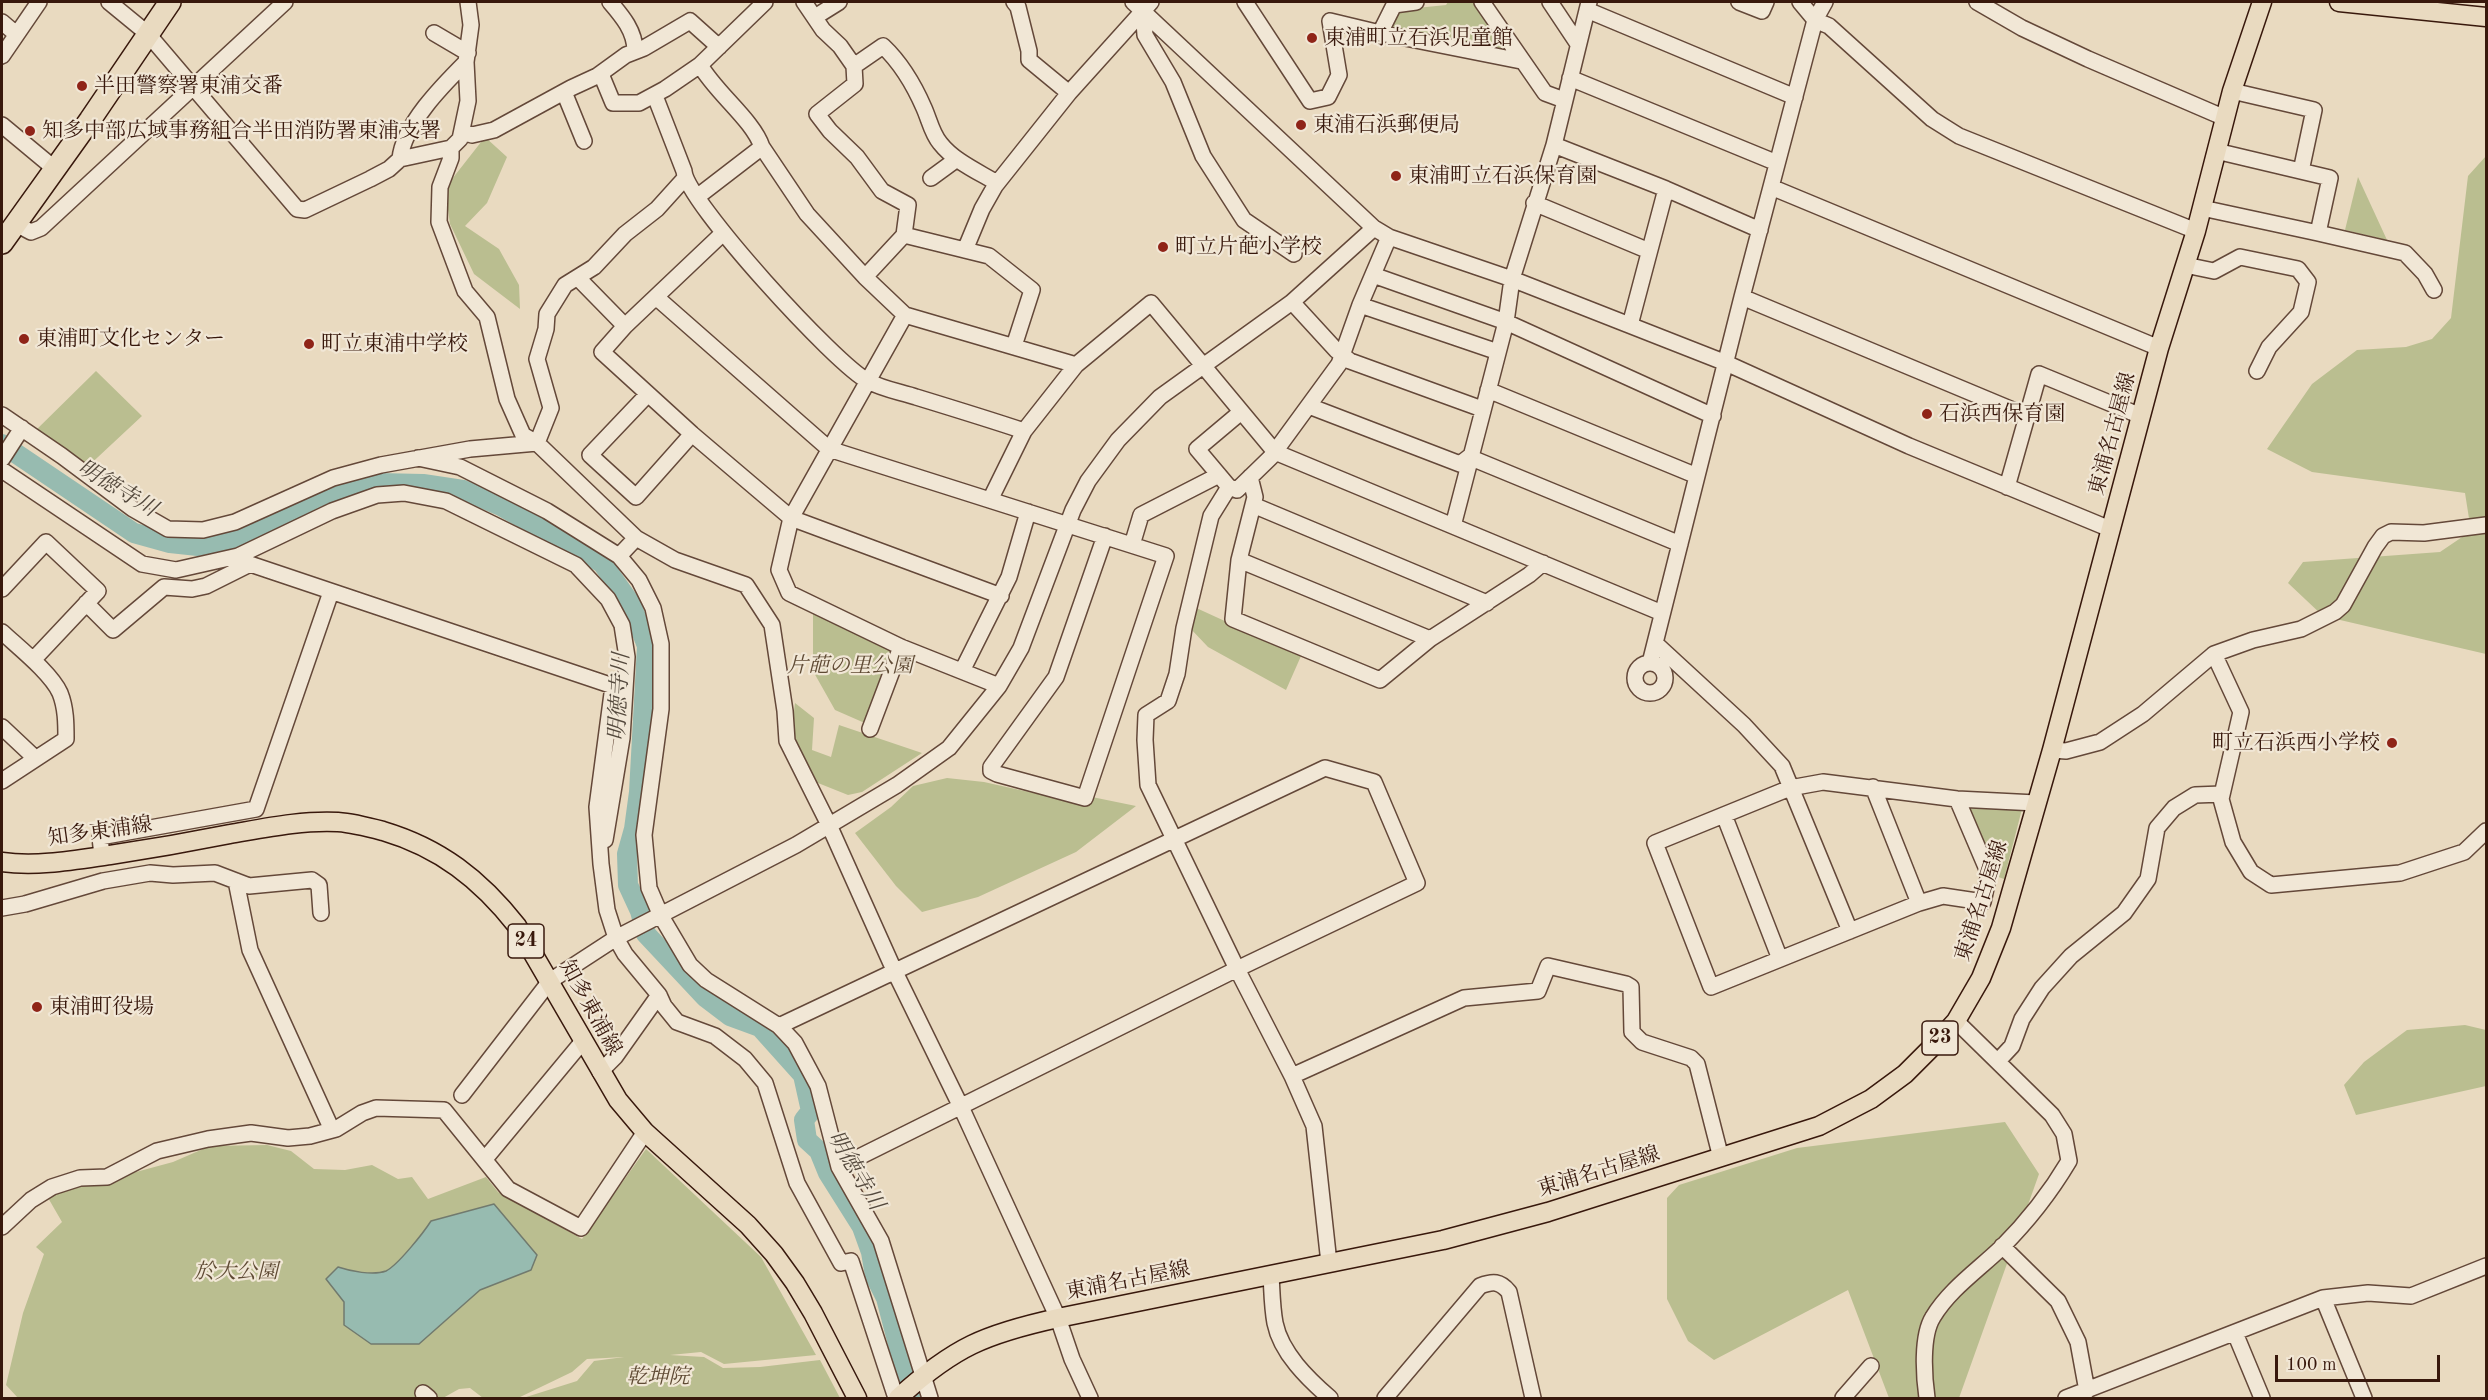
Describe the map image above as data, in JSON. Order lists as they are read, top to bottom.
{
  "streets": {
    "main road": [
      "東浦名古屋線",
      "知多東浦線",
      "24",
      "23"
    ]
  },
  "water": ["明徳寺川"],
  "parks": ["片葩の里公園", "於大公園", "乾坤院"],
  "places": [
    "東浦町立石浜児童館",
    "半田警察署東浦交番",
    "東浦石浜郵便局",
    "知多中部広域事務組合半田消防署東浦支署",
    "東浦町立石浜保育園",
    "町立片葩小学校",
    "東浦町文化センター",
    "町立東浦中学校",
    "石浜西保育園",
    "町立石浜西小学校",
    "東浦町役場"
  ],
  "scale_bar": "100 m"
}
